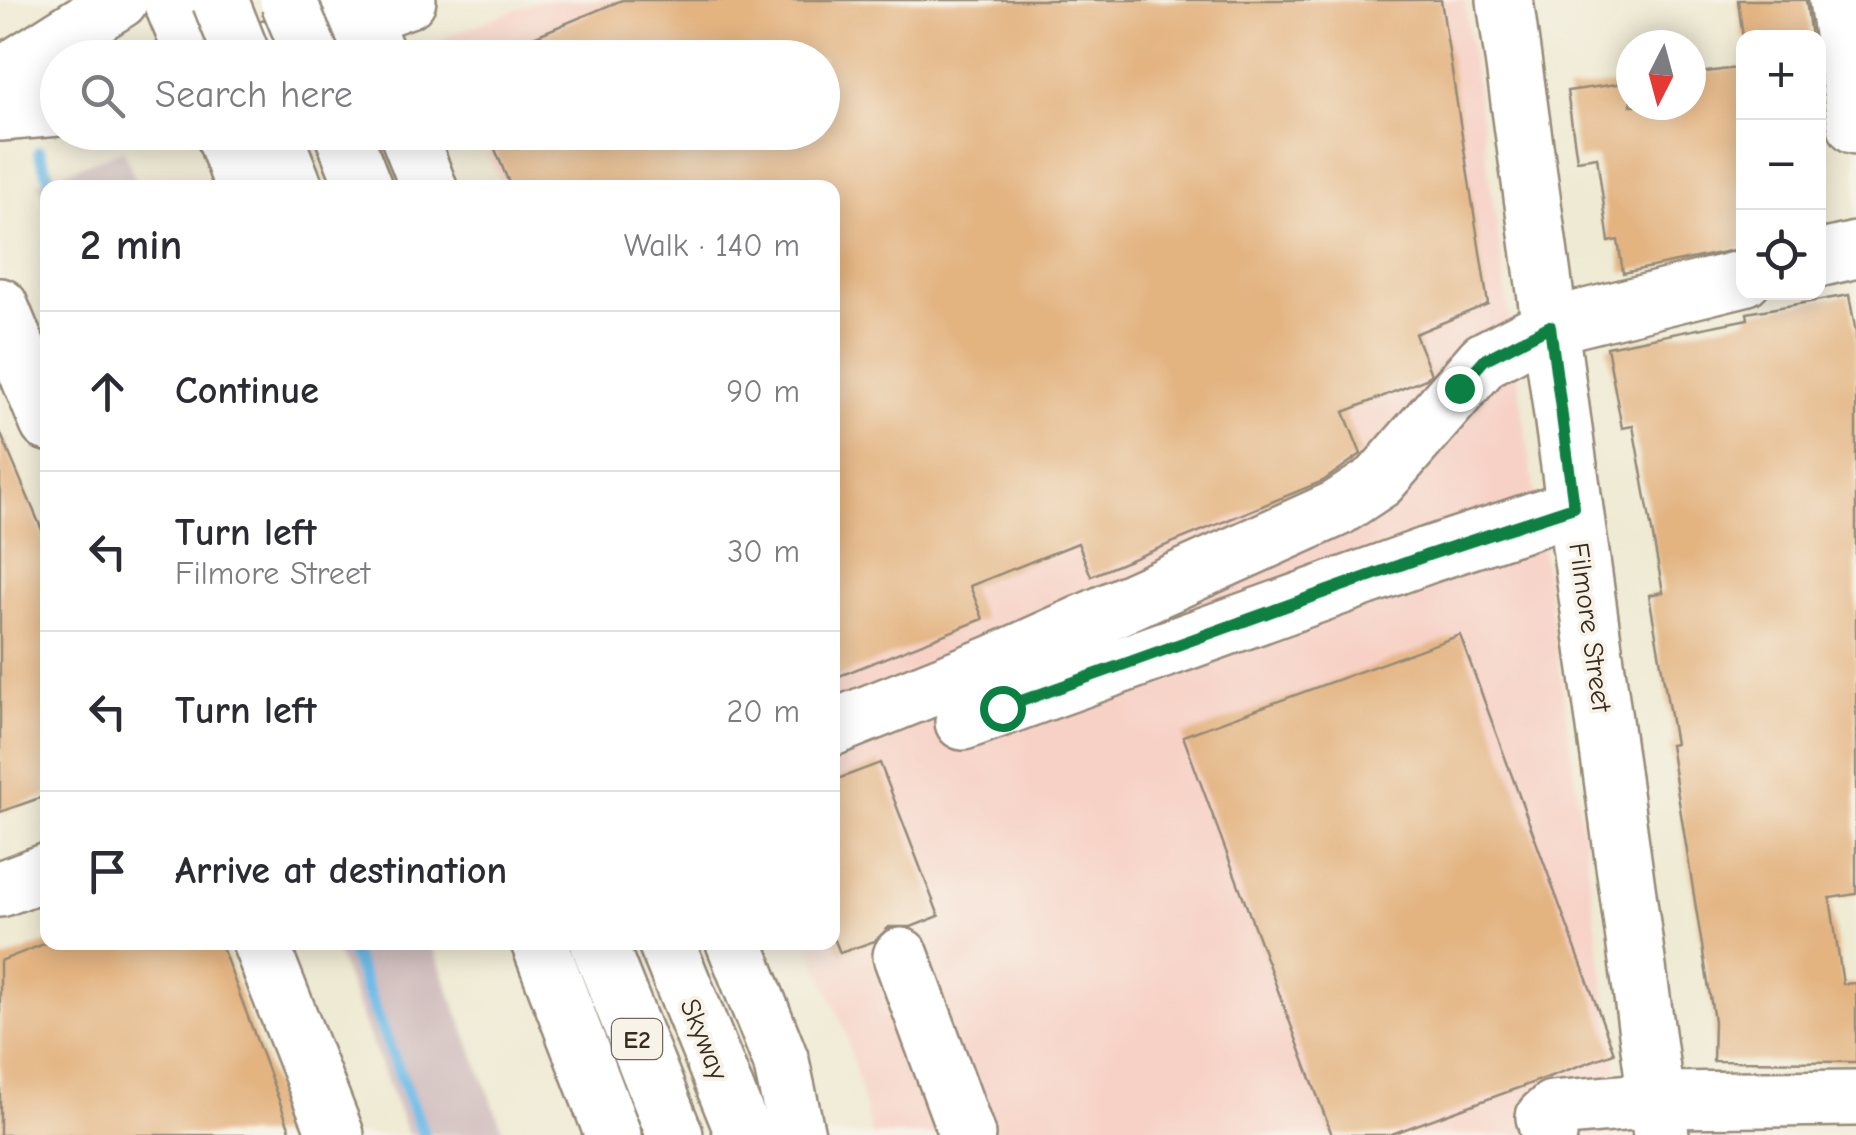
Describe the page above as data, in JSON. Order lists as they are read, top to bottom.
{
  "streets": {
    "main road": ["Filmore Street", "E2", "Skyway"]
  },
  "north": "bottom",
  "page": {
    "map_buttons": ["+", "−"],
    "search": "Search here",
    "heading": ["2 min", "Walk · 140 m"],
    "list": [
      ["Continue", "90 m"],
      ["Turn left", "Filmore Street", "30 m"],
      ["Turn left", "20 m"],
      "Arrive at destination"
    ]
  }
}
